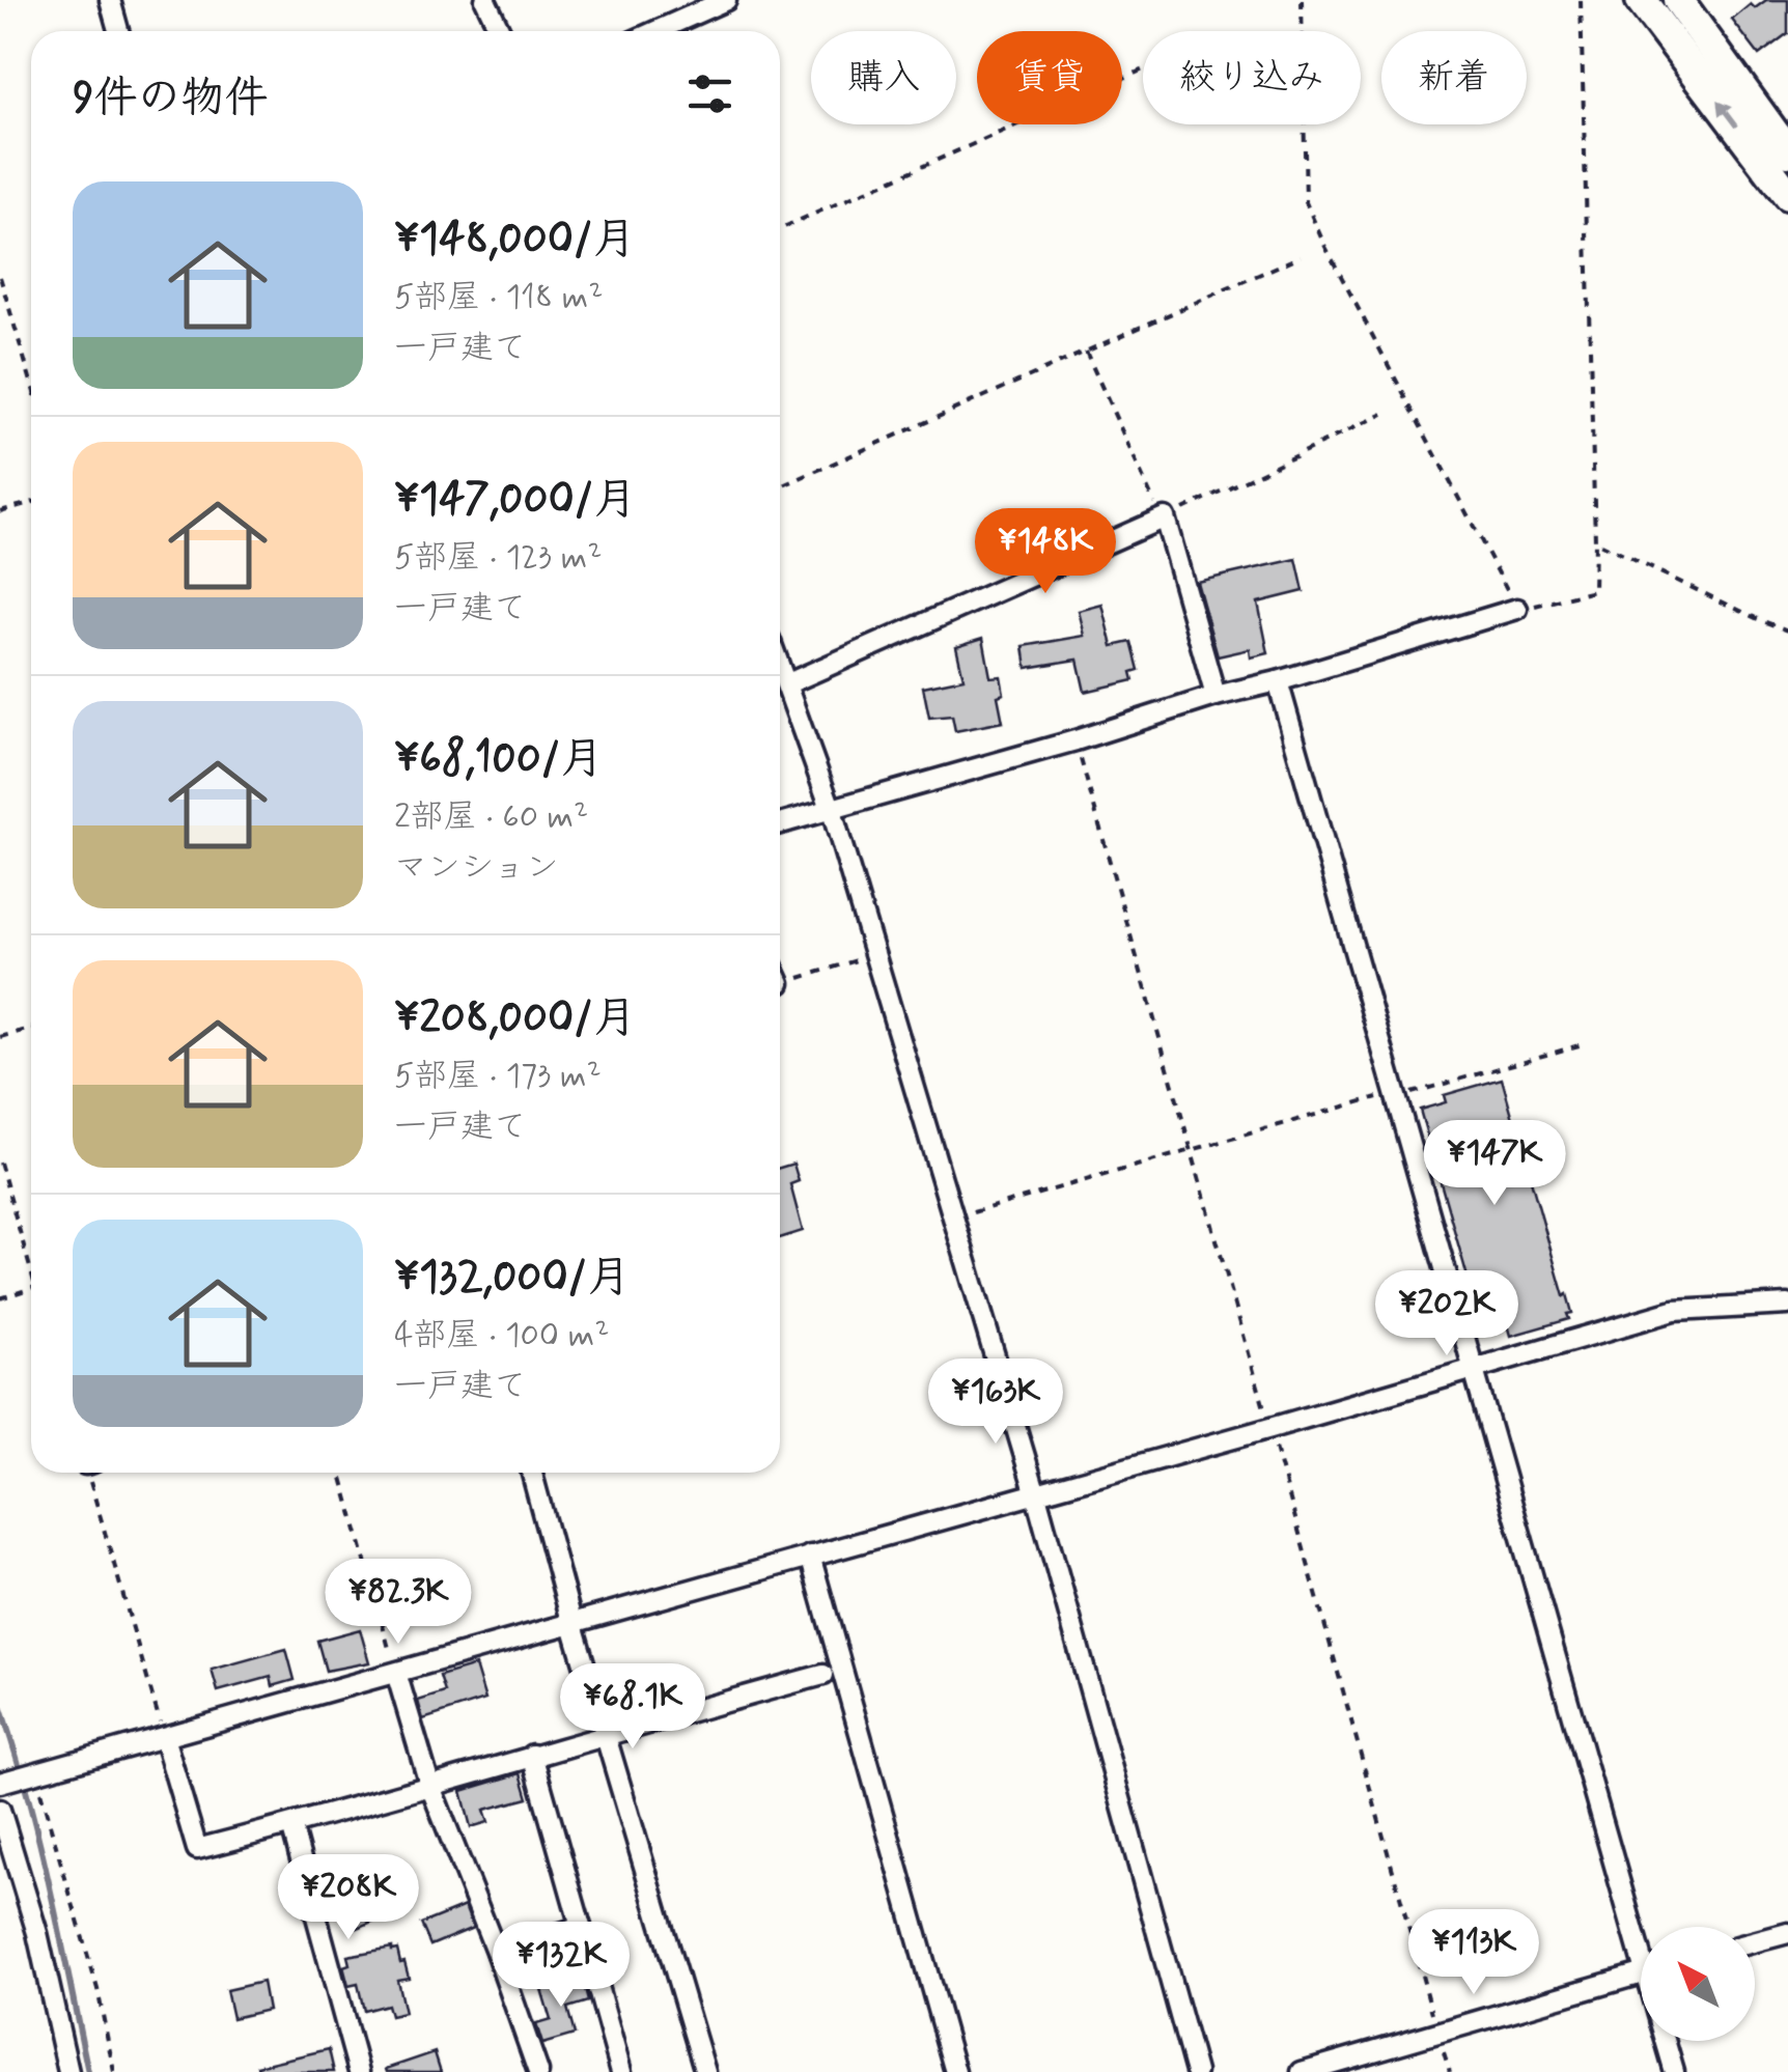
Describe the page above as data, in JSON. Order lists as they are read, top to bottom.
{
  "north": "top left",
  "page": {
    "chip": [
      "購入",
      "賃貸",
      "絞り込み",
      "新着"
    ],
    "heading": "9件の物件",
    "list": [
      {
        "name": "¥148,000/月",
        "note": "5部屋 · 118 m² · 一戸建て"
      },
      {
        "name": "¥147,000/月",
        "note": "5部屋 · 123 m² · 一戸建て"
      },
      {
        "name": "¥68,100/月",
        "note": "2部屋 · 60 m² · マンション"
      },
      {
        "name": "¥208,000/月",
        "note": "5部屋 · 173 m² · 一戸建て"
      },
      {
        "name": "¥132,000/月",
        "note": "4部屋 · 100 m² · 一戸建て"
      }
    ],
    "price": [
      "¥148K",
      "¥147K",
      "¥202K",
      "¥163K",
      "¥82.3K",
      "¥68.1K",
      "¥208K",
      "¥113K",
      "¥132K"
    ]
  }
}
